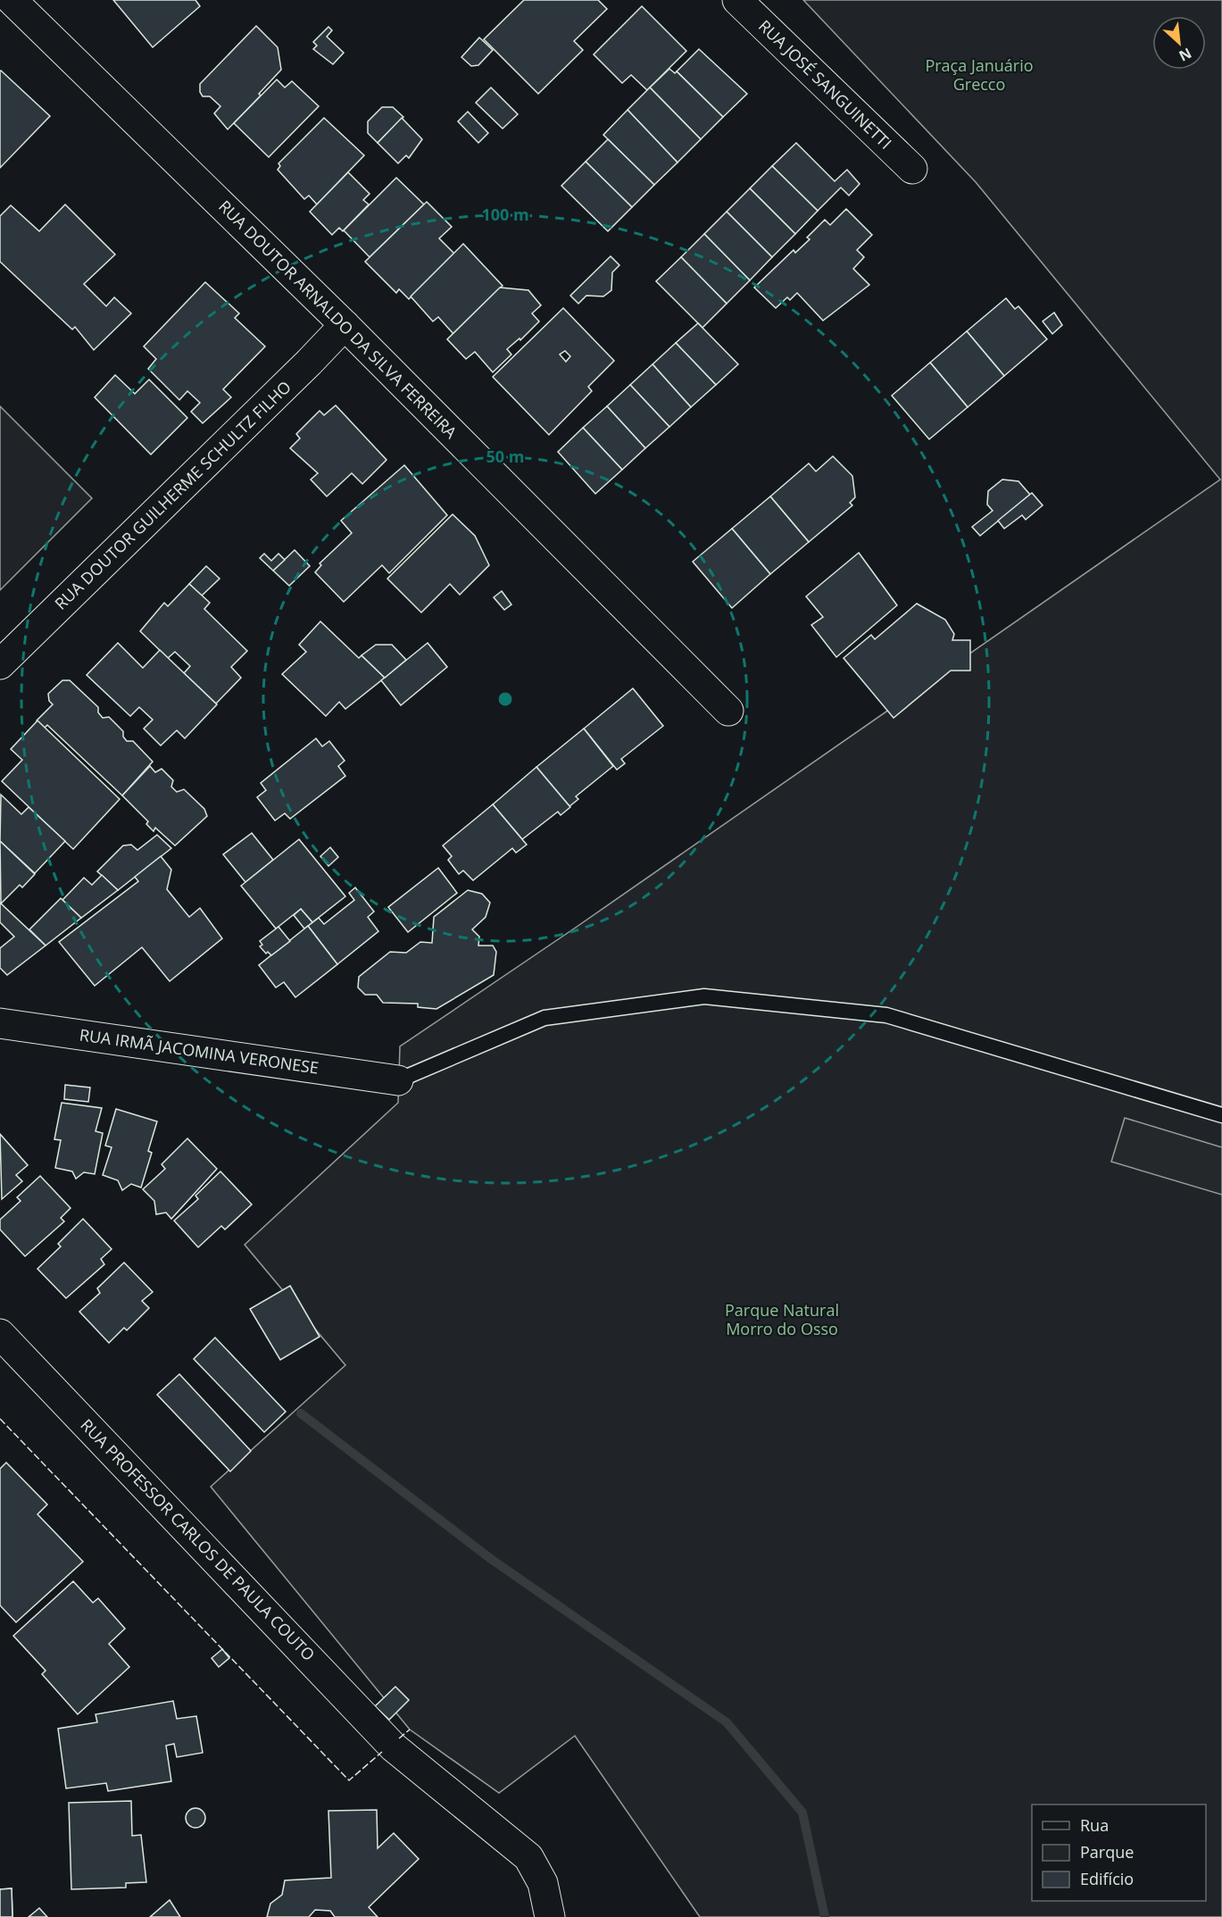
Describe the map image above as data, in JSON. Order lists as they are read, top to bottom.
{
  "streets": {
    "street": [
      "RUA JOSÉ SANGUINETTI",
      "RUA DOUTOR ARNALDO DA SILVA FERREIRA",
      "RUA DOUTOR GUILHERME SCHULTZ FILHO",
      "RUA IRMÃ JACOMINA VERONESE",
      "RUA PROFESSOR CARLOS DE PAULA COUTO"
    ]
  },
  "crossings": [
    ["RUA DOUTOR ARNALDO DA SILVA FERREIRA", "RUA DOUTOR GUILHERME SCHULTZ FILHO"]
  ],
  "parks": ["Praça Januário Grecco", "Parque Natural Morro do Osso"],
  "legend": ["Rua", "Parque", "Edifício"],
  "north": "bottom right",
  "rings": ["100 m", "50 m"]
}
